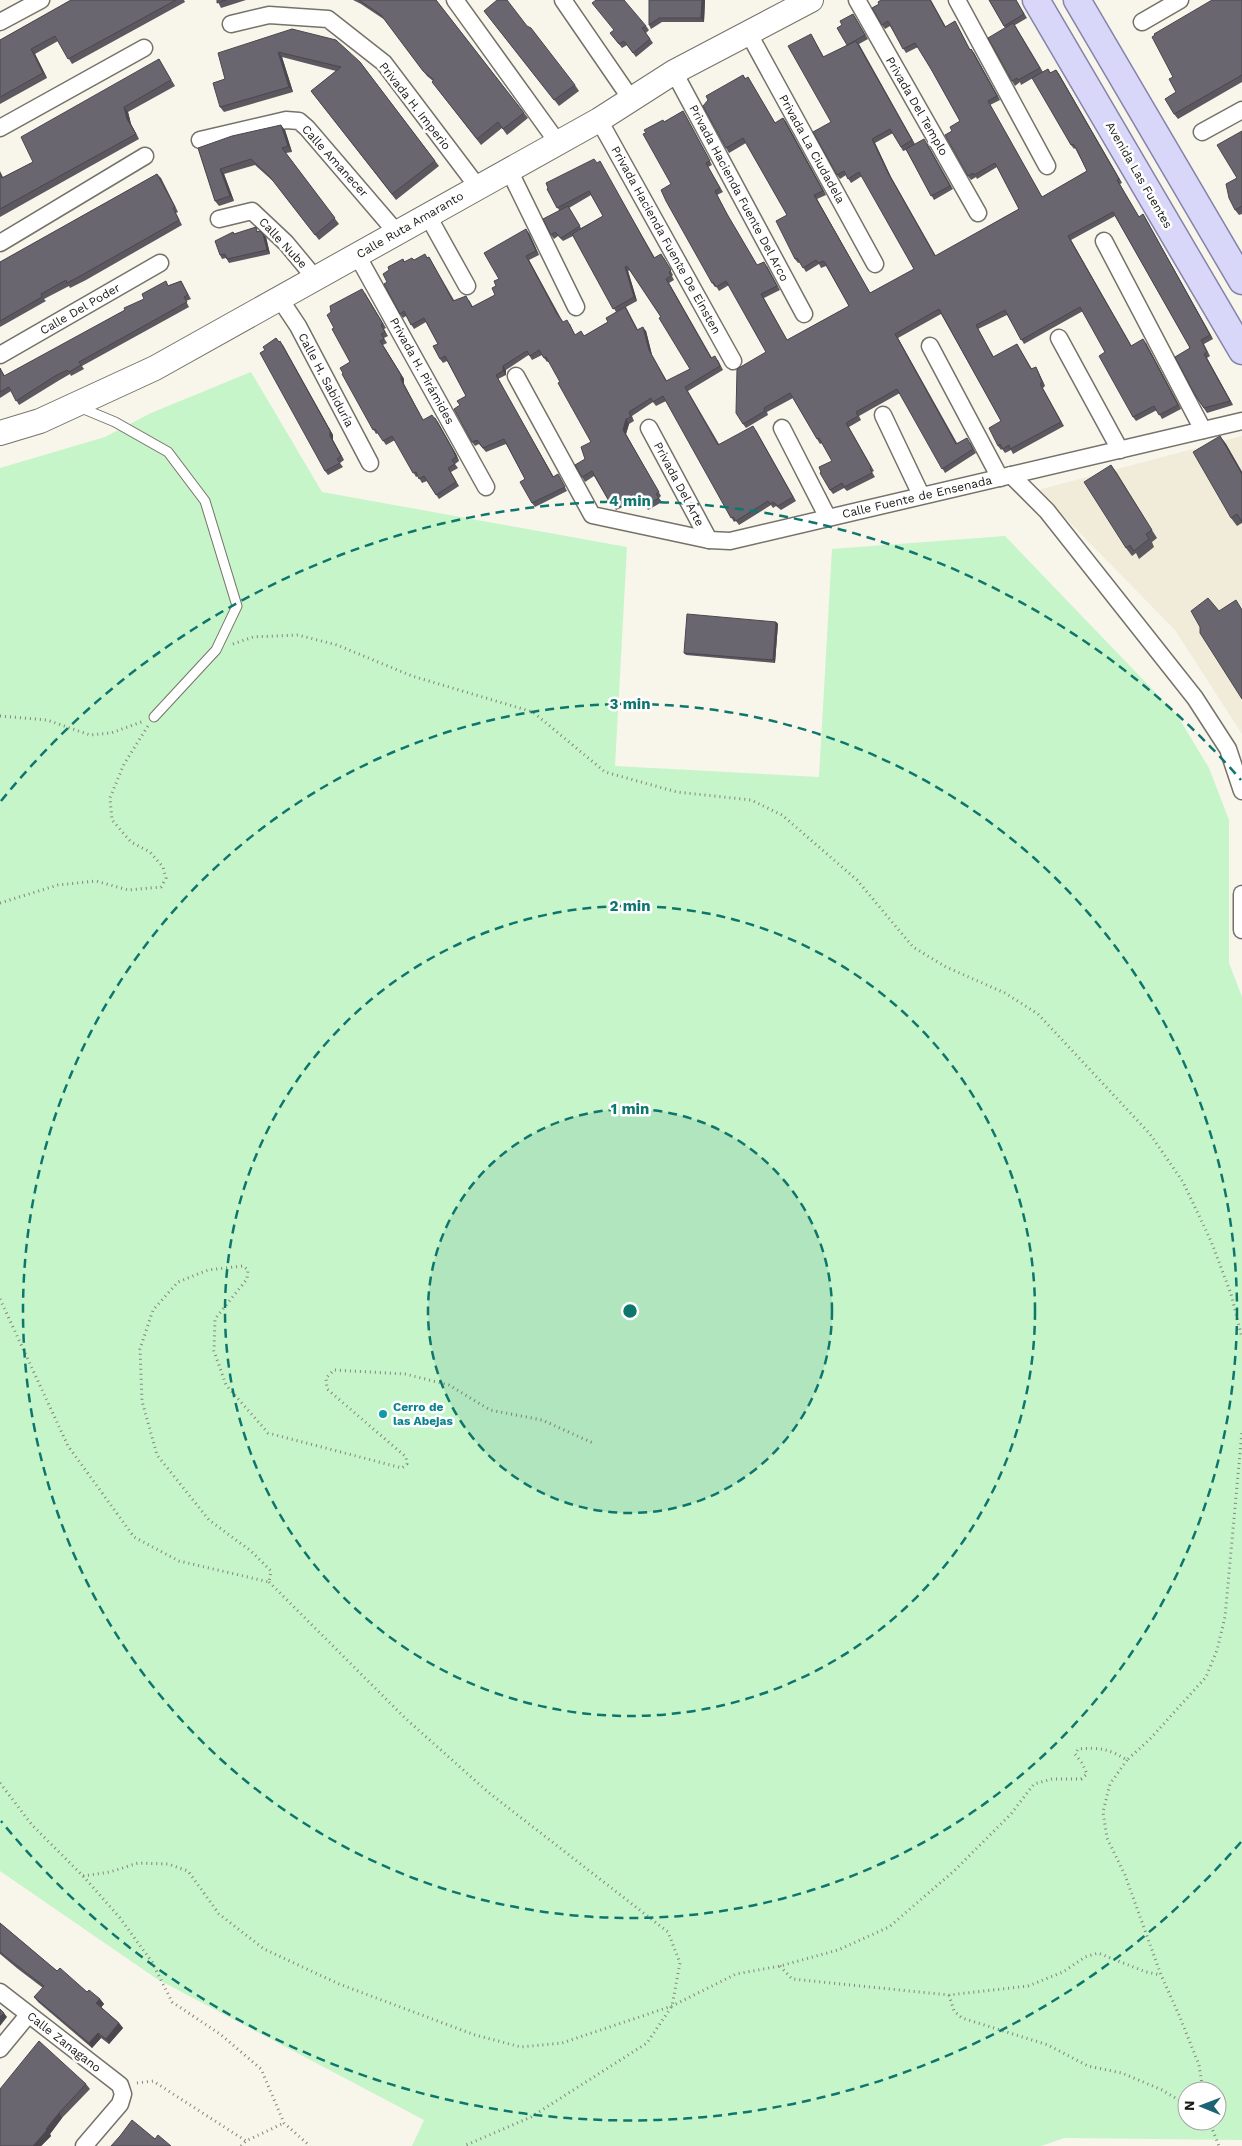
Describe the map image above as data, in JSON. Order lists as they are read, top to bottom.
{
  "streets": {
    "main road": ["Avenida Las Fuentes", "Calle Ruta Amaranto"],
    "street": [
      "Privada H. Imperio",
      "Privada Del Templo",
      "Privada La Ciudadela",
      "Calle Amanecer",
      "Privada Hacienda Fuente Del Arco",
      "Privada Hacienda Fuente De Einsten",
      "Calle Nube",
      "Calle Del Poder",
      "Privada H. Pirámides",
      "Calle H. Sabiduría",
      "Privada Del Arte",
      "Calle Fuente de Ensenada",
      "Calle Zanagano"
    ]
  },
  "crossings": [
    ["Privada H. Imperio", "Calle Ruta Amaranto"],
    ["Privada La Ciudadela", "Calle Ruta Amaranto"],
    ["Calle Amanecer", "Calle Ruta Amaranto"],
    ["Privada Hacienda Fuente Del Arco", "Calle Ruta Amaranto"],
    ["Calle Ruta Amaranto", "Privada Hacienda Fuente De Einsten"],
    ["Calle Ruta Amaranto", "Calle Nube"],
    ["Calle Ruta Amaranto", "Privada H. Pirámides"],
    ["Calle Ruta Amaranto", "Calle H. Sabiduría"],
    ["Privada Del Arte", "Calle Fuente de Ensenada"]
  ],
  "places": ["Cerro de las Abejas"],
  "north": "left",
  "rings": [
    "4 min",
    "3 min",
    "2 min",
    "1 min"
  ]
}
